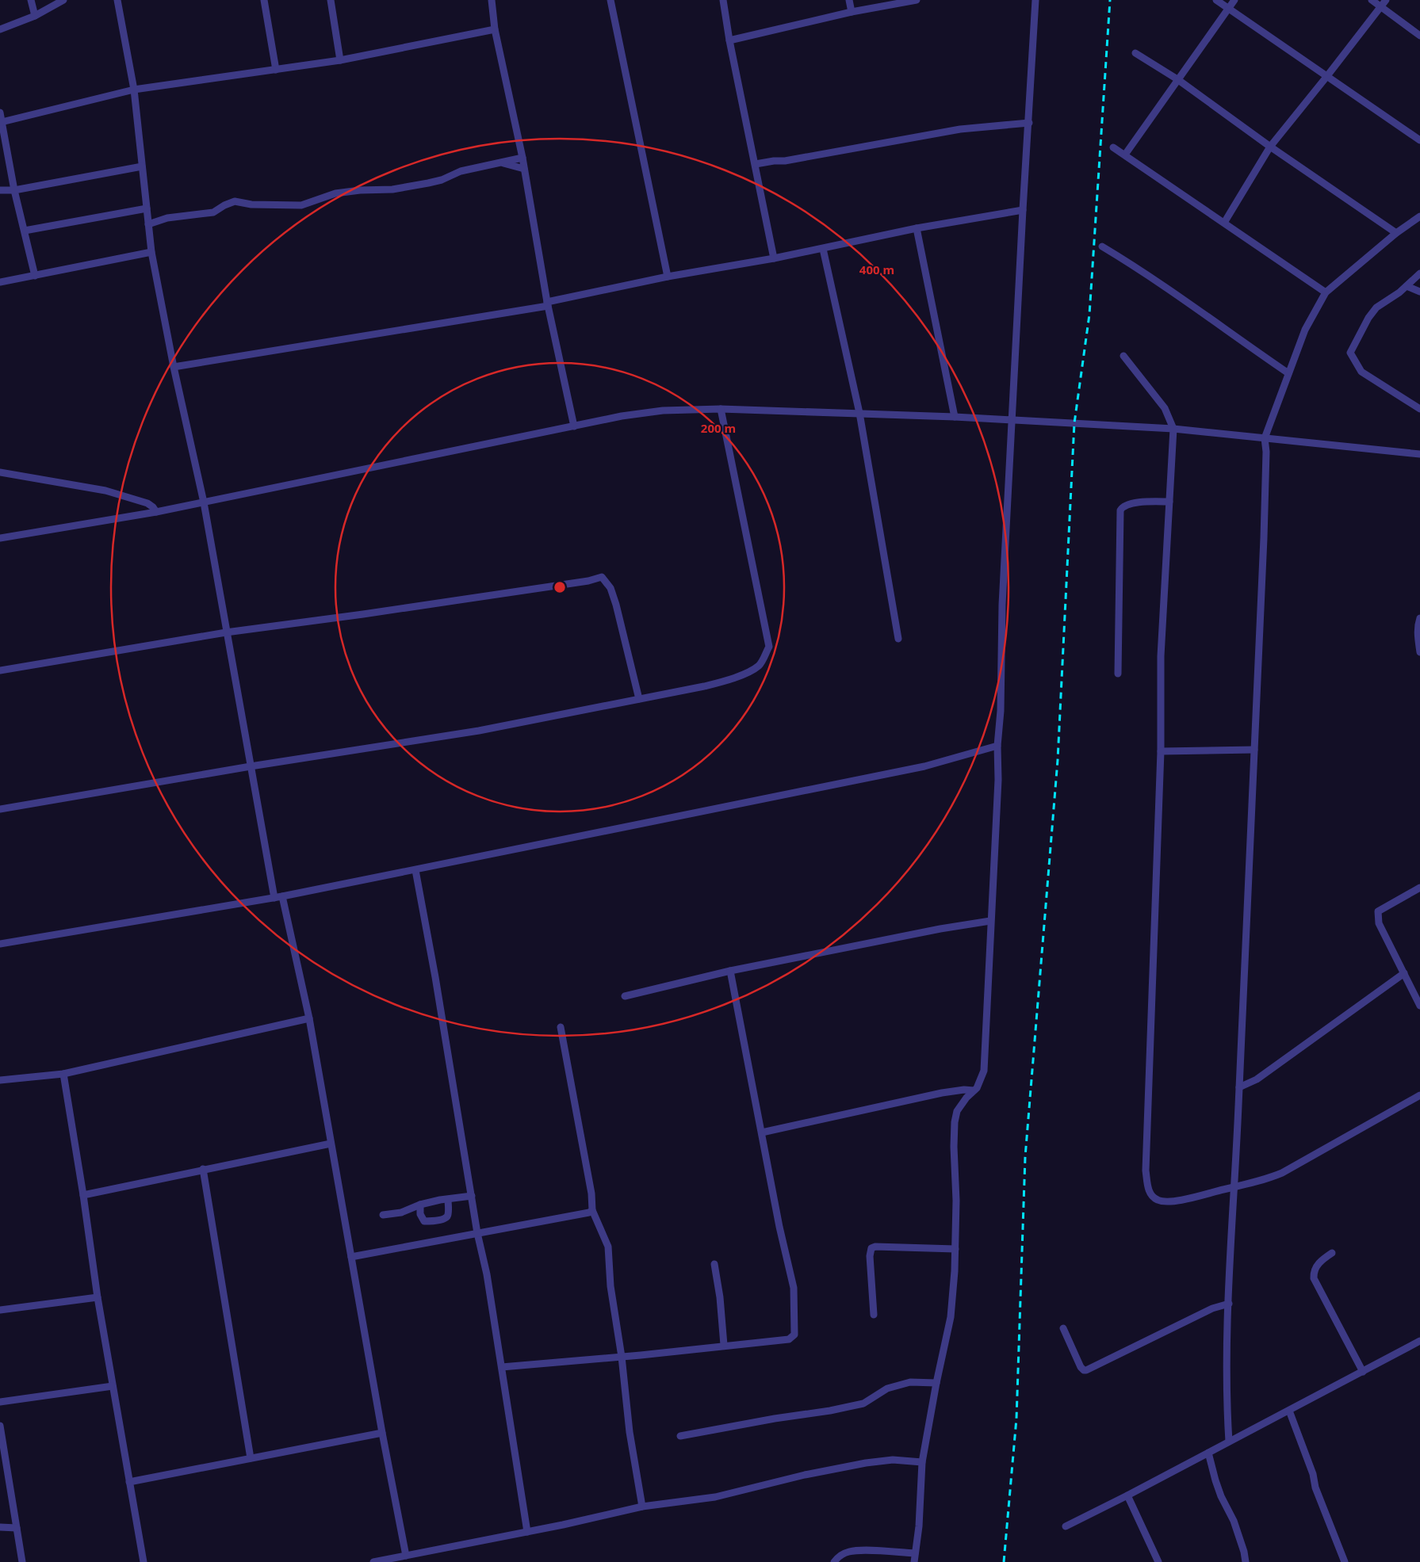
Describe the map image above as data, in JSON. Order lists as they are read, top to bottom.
{
  "rings": ["400 m", "200 m"]
}
